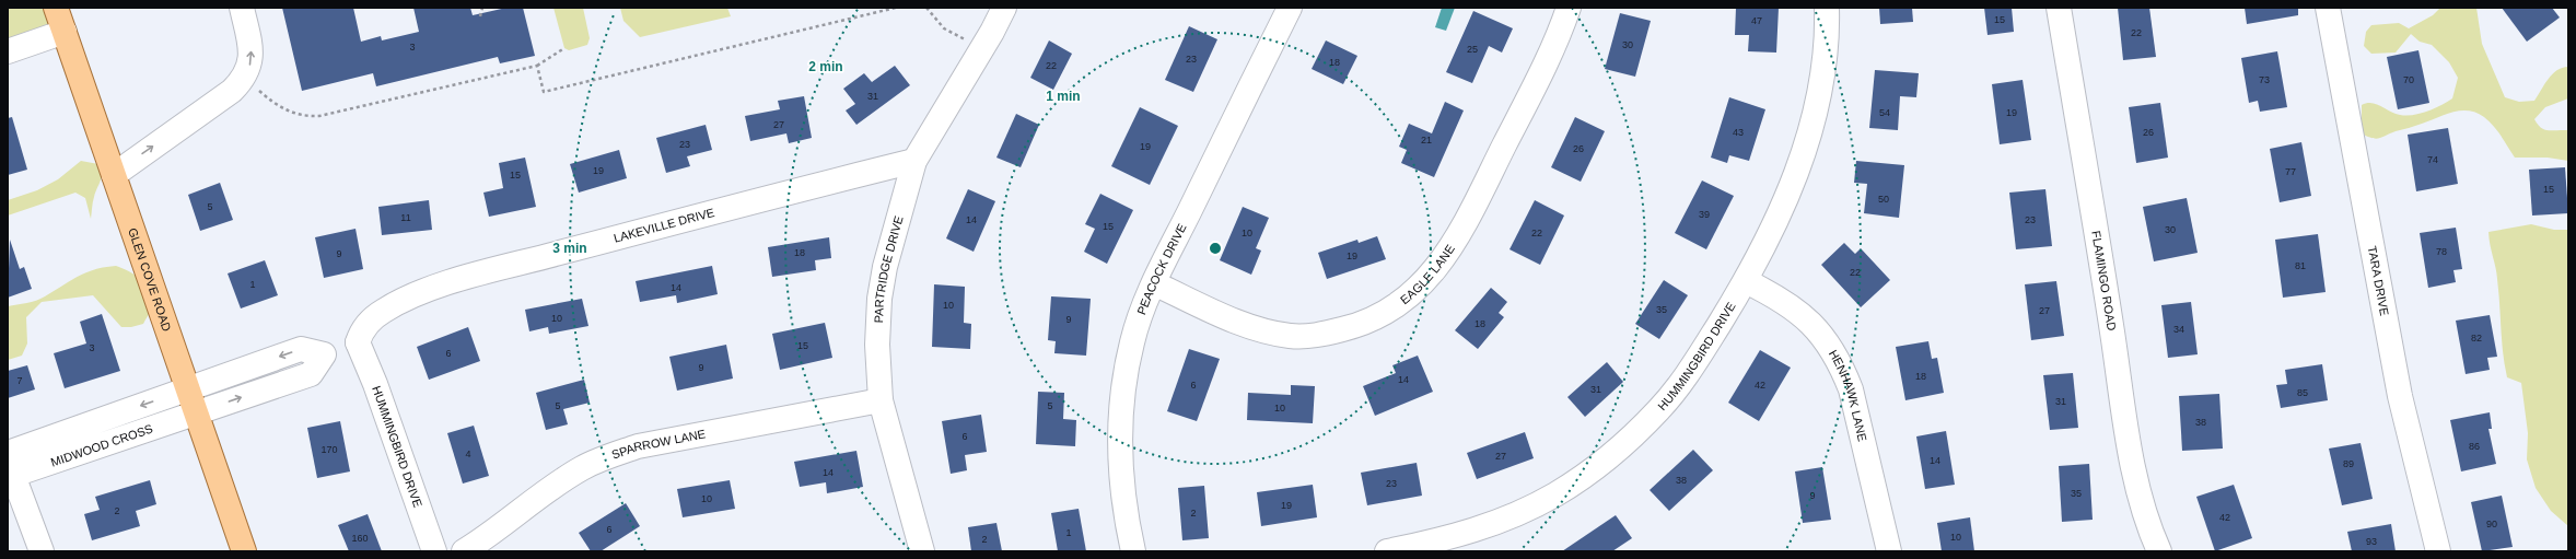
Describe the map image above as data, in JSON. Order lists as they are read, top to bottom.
{
  "streets": {
    "main road": ["GLEN COVE ROAD"],
    "street": [
      "LAKEVILLE DRIVE",
      "PARTRIDGE DRIVE",
      "PEACOCK DRIVE",
      "EAGLE LANE",
      "TARA DRIVE",
      "FLAMINGO ROAD",
      "HUMMINGBIRD DRIVE",
      "HENHAWK LANE",
      "SPARROW LANE",
      "MIDWOOD CROSS"
    ]
  },
  "crossings": [
    ["LAKEVILLE DRIVE", "PARTRIDGE DRIVE"],
    ["LAKEVILLE DRIVE", "HUMMINGBIRD DRIVE"],
    ["PARTRIDGE DRIVE", "SPARROW LANE"],
    ["PEACOCK DRIVE", "EAGLE LANE"],
    ["GLEN COVE ROAD", "MIDWOOD CROSS"],
    ["HUMMINGBIRD DRIVE", "HENHAWK LANE"]
  ],
  "house_numbers": [
    "15",
    "47",
    "22",
    "30",
    "3",
    "25",
    "23",
    "18",
    "22",
    "73",
    "70",
    "31",
    "54",
    "19",
    "27",
    "43",
    "26",
    "21",
    "23",
    "19",
    "26",
    "74",
    "19",
    "77",
    "15",
    "15",
    "50",
    "5",
    "39",
    "11",
    "14",
    "23",
    "15",
    "30",
    "10",
    "22",
    "78",
    "18",
    "9",
    "19",
    "81",
    "22",
    "1",
    "14",
    "10",
    "35",
    "27",
    "10",
    "9",
    "18",
    "34",
    "82",
    "15",
    "3",
    "6",
    "9",
    "18",
    "14",
    "7",
    "6",
    "42",
    "31",
    "85",
    "31",
    "5",
    "5",
    "10",
    "38",
    "6",
    "86",
    "170",
    "4",
    "27",
    "14",
    "89",
    "14",
    "38",
    "23",
    "35",
    "9",
    "10",
    "19",
    "2",
    "2",
    "42",
    "90",
    "6",
    "1",
    "10",
    "160",
    "2",
    "93"
  ],
  "rings": ["2 min", "1 min", "3 min"]
}
